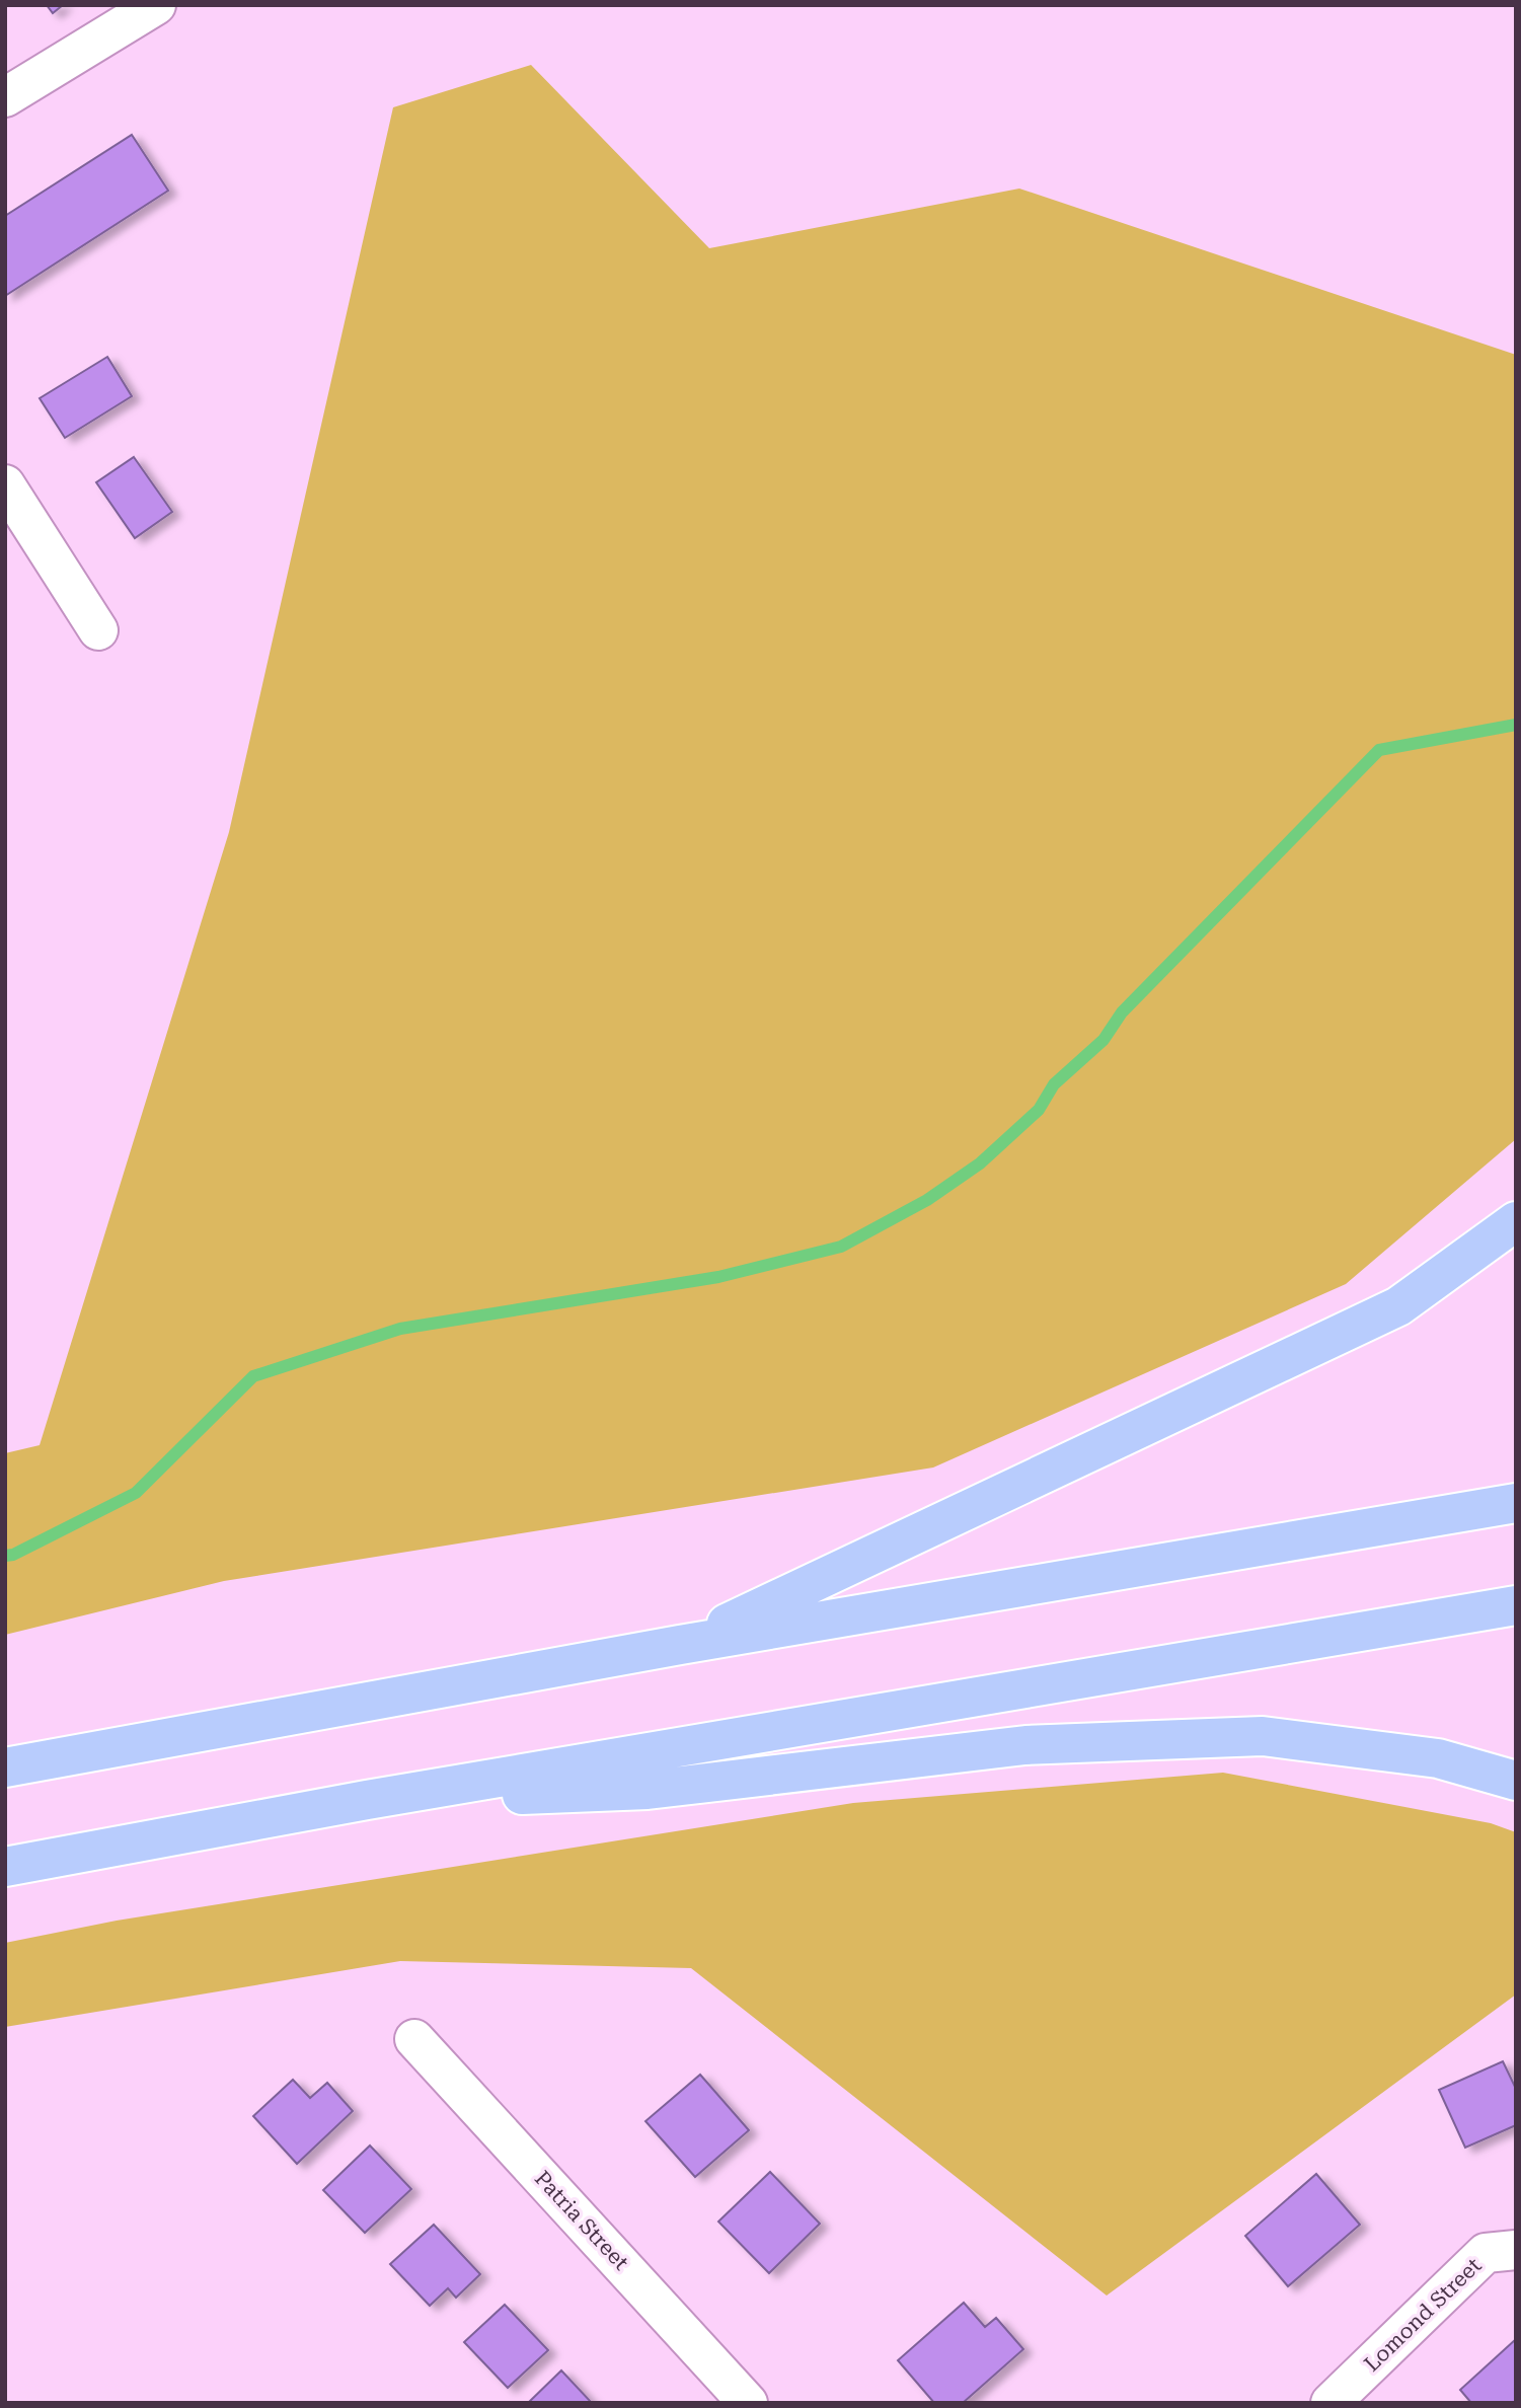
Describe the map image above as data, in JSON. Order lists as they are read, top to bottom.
{
  "streets": {
    "street": ["Patria Street", "Lomond Street"]
  }
}
